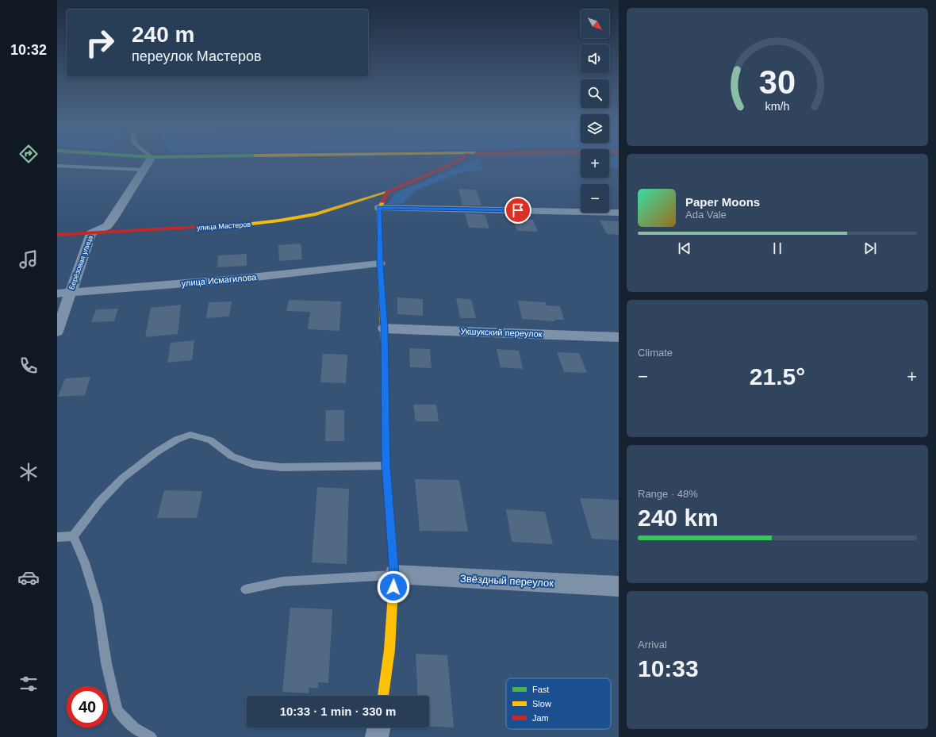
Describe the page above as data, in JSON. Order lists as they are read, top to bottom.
{
  "streets": {
    "street": [
      "улица Мастеров",
      "Берёзовая улица",
      "улица Исмагилова",
      "Укшукский переулок",
      "Звёздный переулок"
    ]
  },
  "crossings": [
    ["улица Мастеров", "Берёзовая улица"],
    ["Берёзовая улица", "улица Исмагилова"]
  ],
  "legend": ["Fast", "Slow", "Jam"],
  "north": "bottom right",
  "page": {
    "tabs": "10:32",
    "map_buttons": ["+", "−"],
    "turn": ["240 m", "переулок Мастеров"],
    "song": ["Paper Moons", "Ada Vale"],
    "tile": [
      "Climate",
      ["Range · 48%", "240 km"],
      ["Arrival", "10:33"]
    ],
    "heat": ["−", "21.5°", "+"],
    "limit": "40",
    "trip": "10:33 · 1 min · 330 m",
    "gauge": ["30", "km/h"]
  }
}
